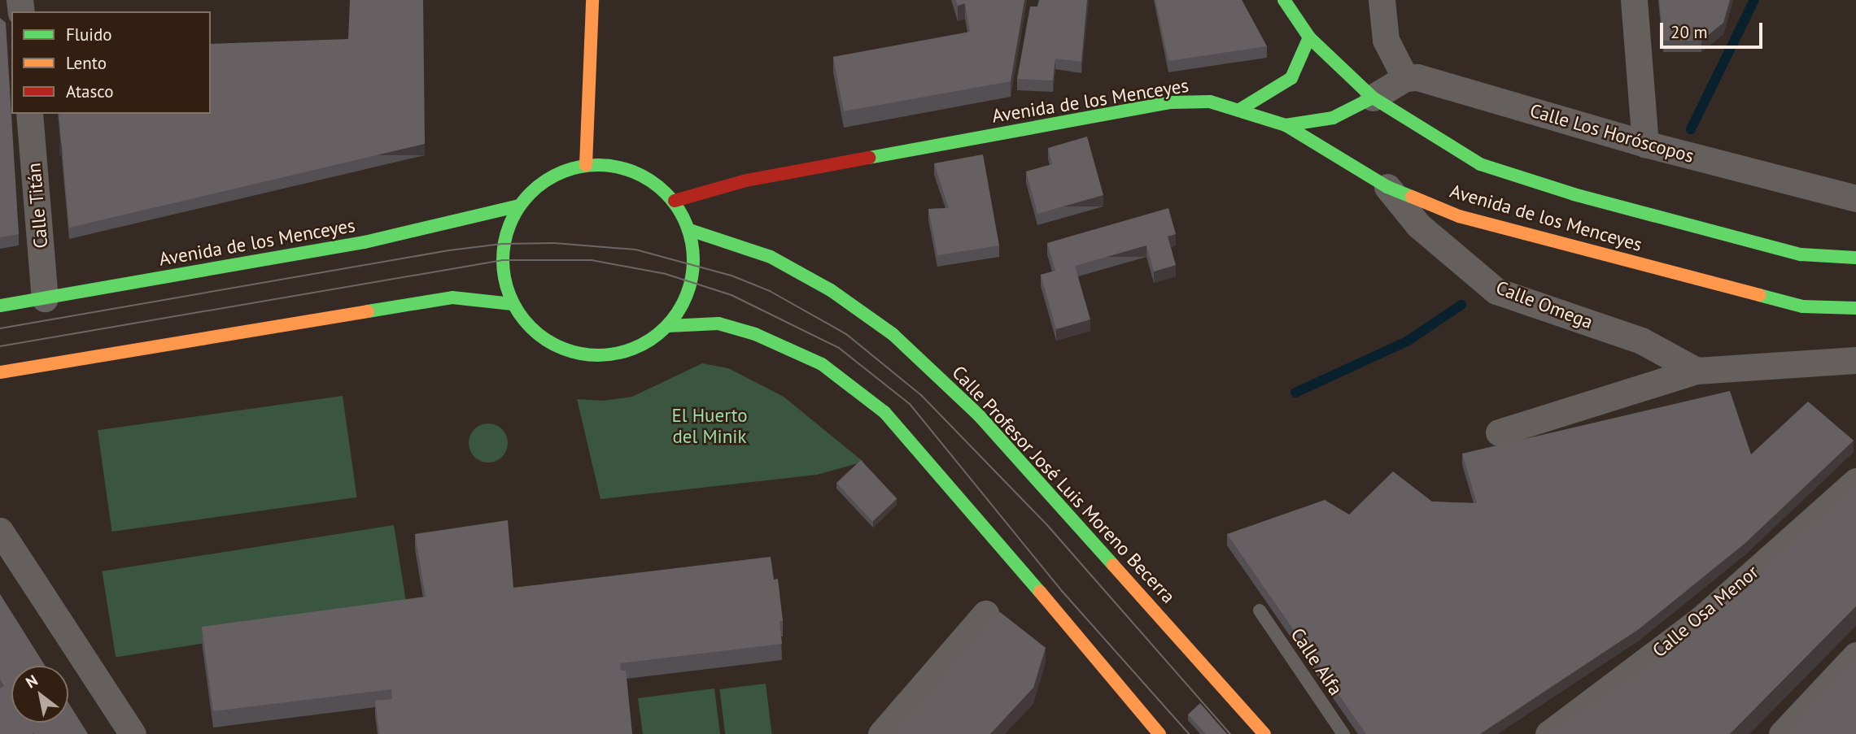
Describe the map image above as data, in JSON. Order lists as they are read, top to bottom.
{
  "streets": {
    "main road": ["Avenida de los Menceyes", "Calle Profesor José Luis Moreno Becerra"],
    "street": [
      "Calle Los Horóscopos",
      "Calle Titán",
      "Calle Omega",
      "Calle Osa Menor"
    ],
    "lane": ["Calle Alfa"]
  },
  "crossings": [
    ["Avenida de los Menceyes", "Calle Titán"],
    ["Avenida de los Menceyes", "Calle Omega"],
    ["Avenida de los Menceyes", "Calle Profesor José Luis Moreno Becerra"]
  ],
  "parks": ["El Huerto del Minik"],
  "legend": ["Fluido", "Lento", "Atasco"],
  "scale_bar": "20 m",
  "north": "top left"
}
